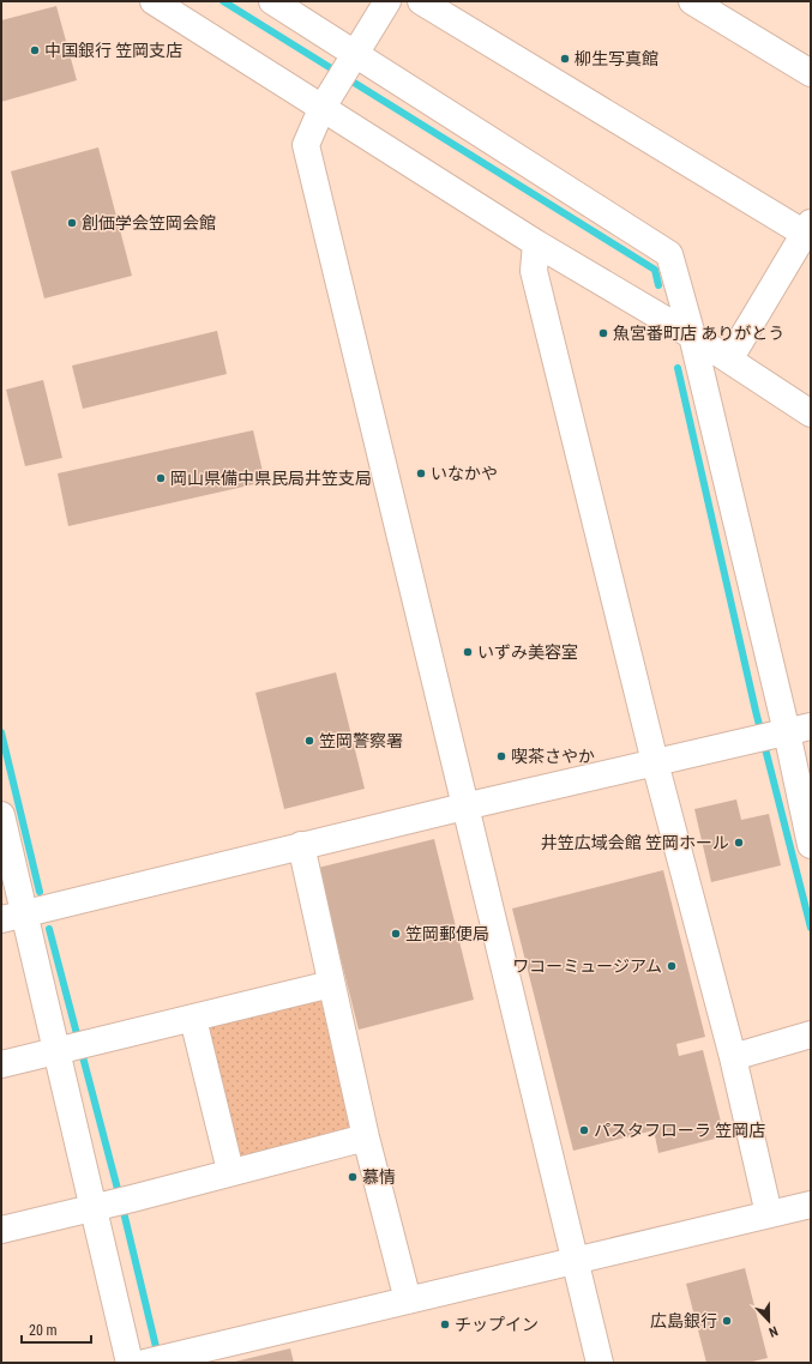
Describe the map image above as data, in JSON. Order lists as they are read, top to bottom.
{
  "places": [
    "中国銀行 笠岡支店",
    "柳生写真館",
    "創価学会笠岡会館",
    "魚宮番町店 ありがとう",
    "いなかや",
    "岡山県備中県民局井笠支局",
    "いずみ美容室",
    "笠岡警察署",
    "喫茶さやか",
    "井笠広域会館 笠岡ホール",
    "笠岡郵便局",
    "ワコーミュージアム",
    "パスタフローラ 笠岡店",
    "慕情",
    "広島銀行",
    "チップイン"
  ],
  "scale_bar": "20 m",
  "north": "bottom"
}
